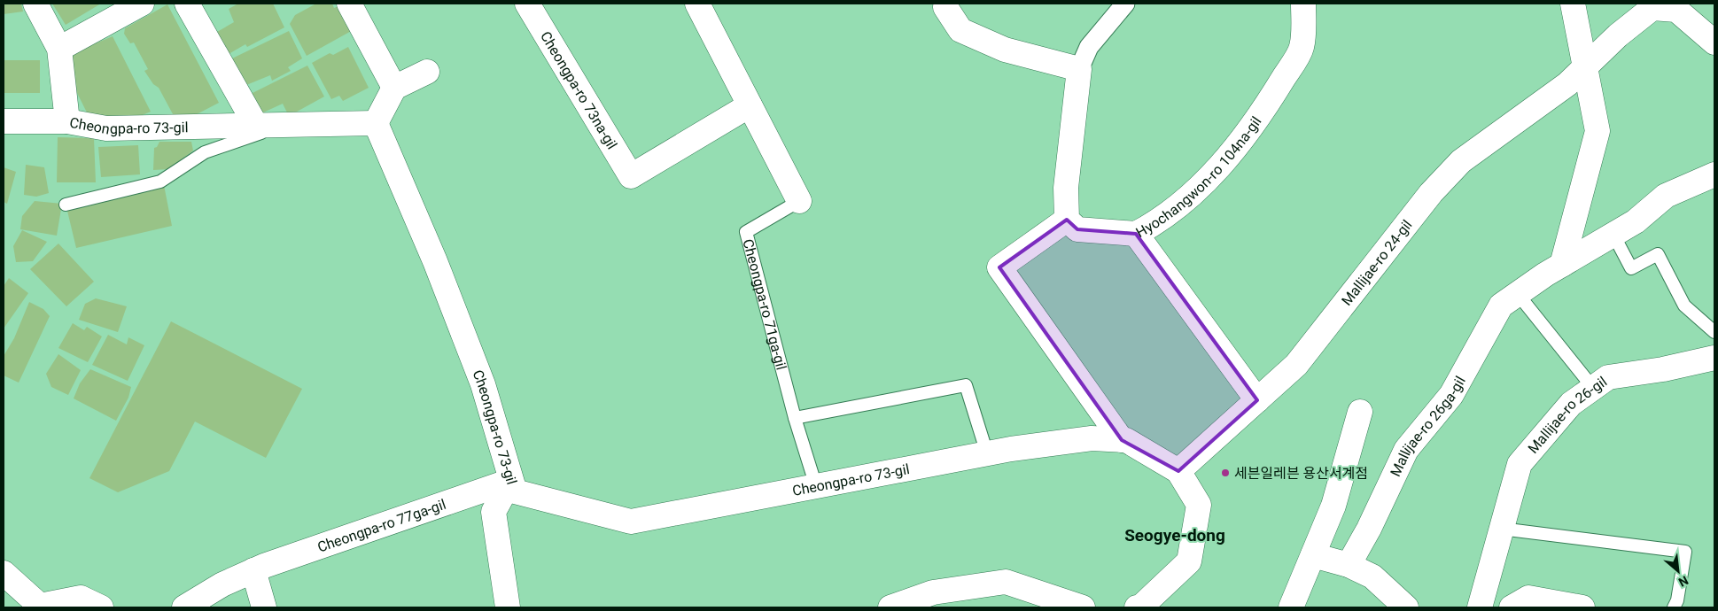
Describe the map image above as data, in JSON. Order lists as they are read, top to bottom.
{
  "streets": {
    "street": [
      "Cheongpa-ro 73na-gil",
      "Cheongpa-ro 73-gil",
      "Hyochangwon-ro 104na-gil",
      "Mallijae-ro 24-gil",
      "Cheongpa-ro 71ga-gil",
      "Mallijae-ro 26-gil",
      "Mallijae-ro 26ga-gil",
      "Cheongpa-ro 77ga-gil"
    ]
  },
  "crossings": [
    ["Cheongpa-ro 73na-gil", "Cheongpa-ro 71ga-gil"],
    ["Cheongpa-ro 73-gil", "Mallijae-ro 24-gil"],
    ["Cheongpa-ro 73-gil", "Cheongpa-ro 71ga-gil"],
    ["Cheongpa-ro 73-gil", "Cheongpa-ro 77ga-gil"],
    ["Hyochangwon-ro 104na-gil", "Mallijae-ro 24-gil"]
  ],
  "districts": ["Seogye-dong"],
  "places": ["세븐일레븐 용산서계점"],
  "north": "bottom right"
}
